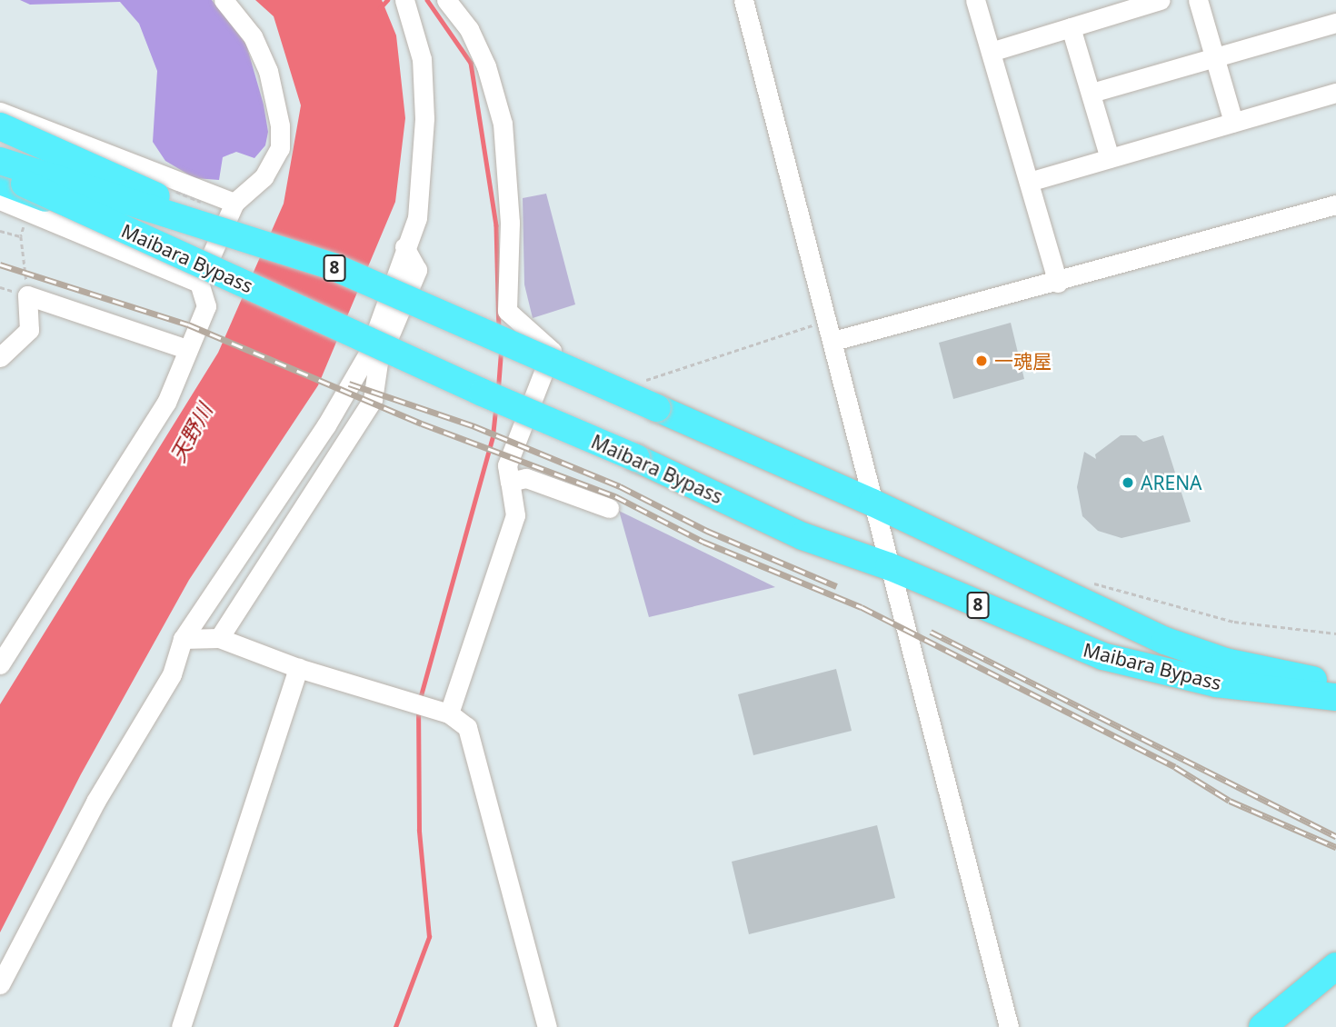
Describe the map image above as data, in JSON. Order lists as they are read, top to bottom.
{
  "streets": {
    "highway": ["Maibara Bypass", "8"]
  },
  "water": ["天野川"],
  "places": ["一魂屋", "ARENA"]
}
